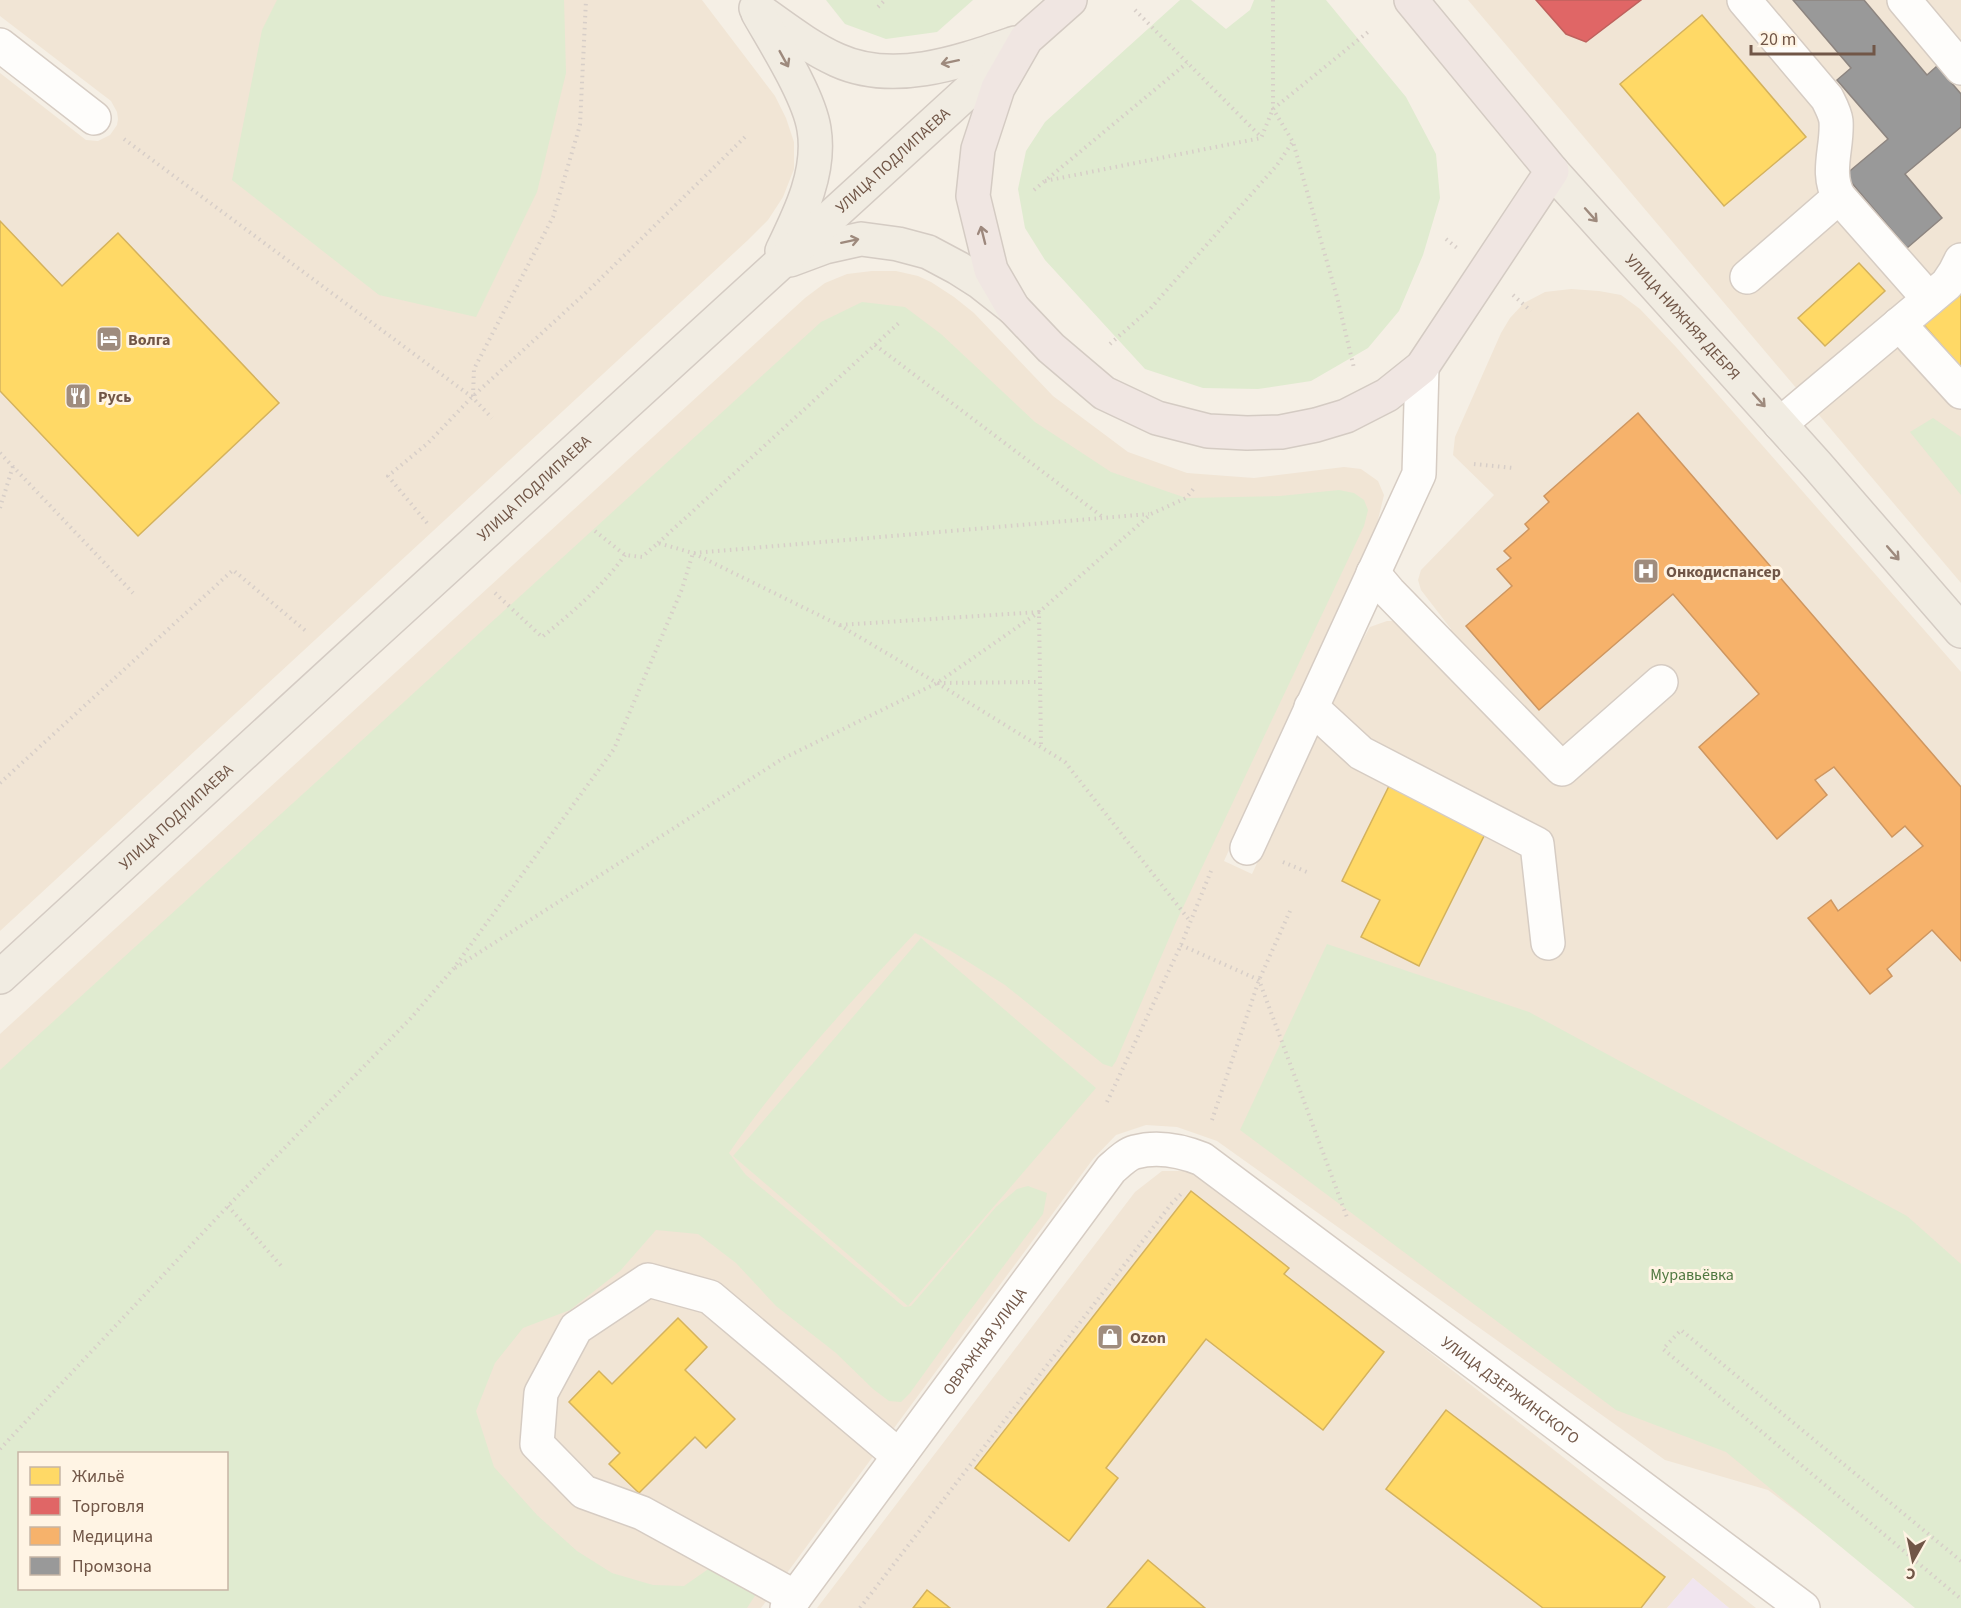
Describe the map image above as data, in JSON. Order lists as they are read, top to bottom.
{
  "streets": {
    "highway": ["УЛИЦА ПОДЛИПАЕВА", "УЛИЦА НИЖНЯЯ ДЕБРЯ"],
    "street": ["ОВРАЖНАЯ УЛИЦА", "УЛИЦА ДЗЕРЖИНСКОГО"]
  },
  "crossings": [
    ["ОВРАЖНАЯ УЛИЦА", "УЛИЦА ДЗЕРЖИНСКОГО"]
  ],
  "one_way": ["УЛИЦА НИЖНЯЯ ДЕБРЯ"],
  "parks": ["Муравьёвка"],
  "places": {
    "hotel": ["Волга"],
    "restaurant": ["Русь"],
    "hospital": ["Онкодиспансер"],
    "shop": ["Ozon"]
  },
  "legend": [
    "Жильё",
    "Торговля",
    "Медицина",
    "Промзона"
  ],
  "scale_bar": "20 m",
  "north": "bottom"
}
